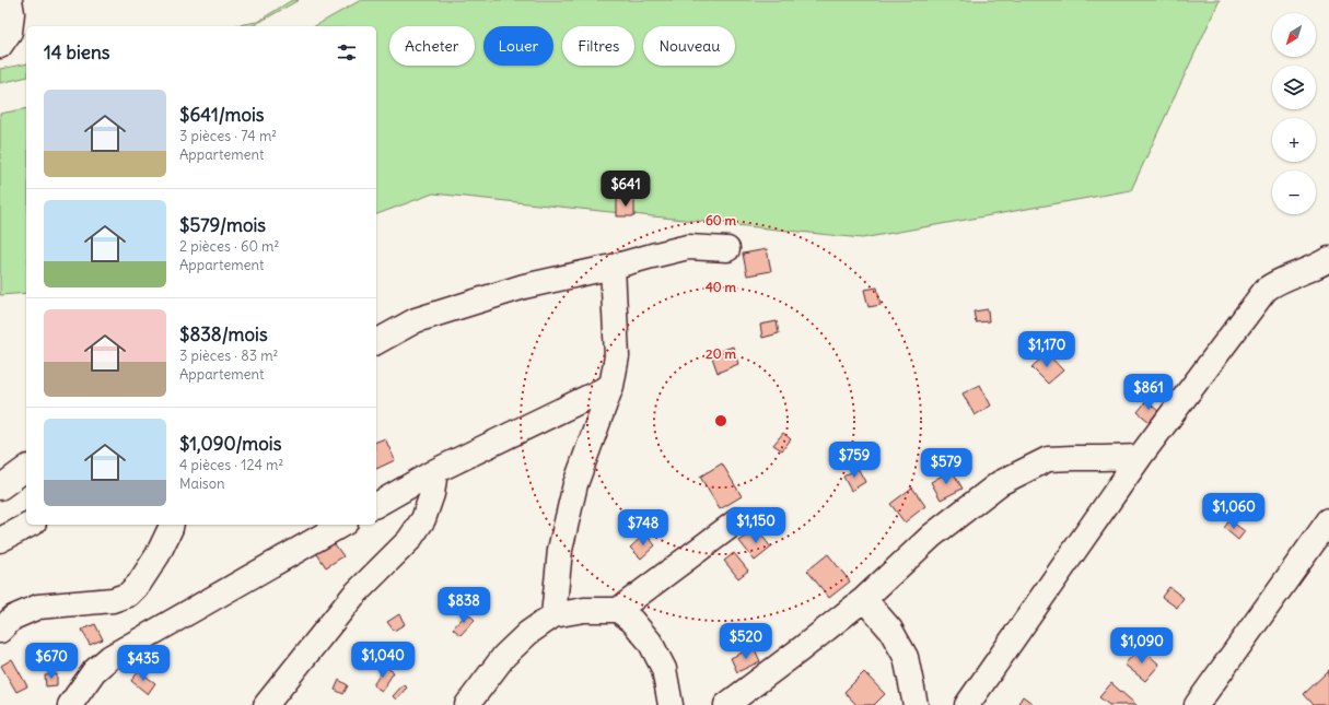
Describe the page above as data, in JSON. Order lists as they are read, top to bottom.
{
  "north": "bottom left",
  "page": {
    "map_buttons": ["+", "−"],
    "chip": [
      "Acheter",
      "Louer",
      "Filtres",
      "Nouveau"
    ],
    "heading": "14 biens",
    "list": [
      {
        "name": "$641/mois",
        "note": "3 pièces · 74 m² · Appartement"
      },
      {
        "name": "$579/mois",
        "note": "2 pièces · 60 m² · Appartement"
      },
      {
        "name": "$838/mois",
        "note": "3 pièces · 83 m² · Appartement"
      },
      {
        "name": "$1,090/mois",
        "note": "4 pièces · 124 m² · Maison"
      }
    ],
    "price": [
      "$641",
      "$1,170",
      "$861",
      "$759",
      "$579",
      "$1,060",
      "$1,150",
      "$748",
      "$838",
      "$520",
      "$1,090",
      "$1,040",
      "$670",
      "$435"
    ]
  },
  "rings": ["60 m", "40 m", "20 m"]
}
